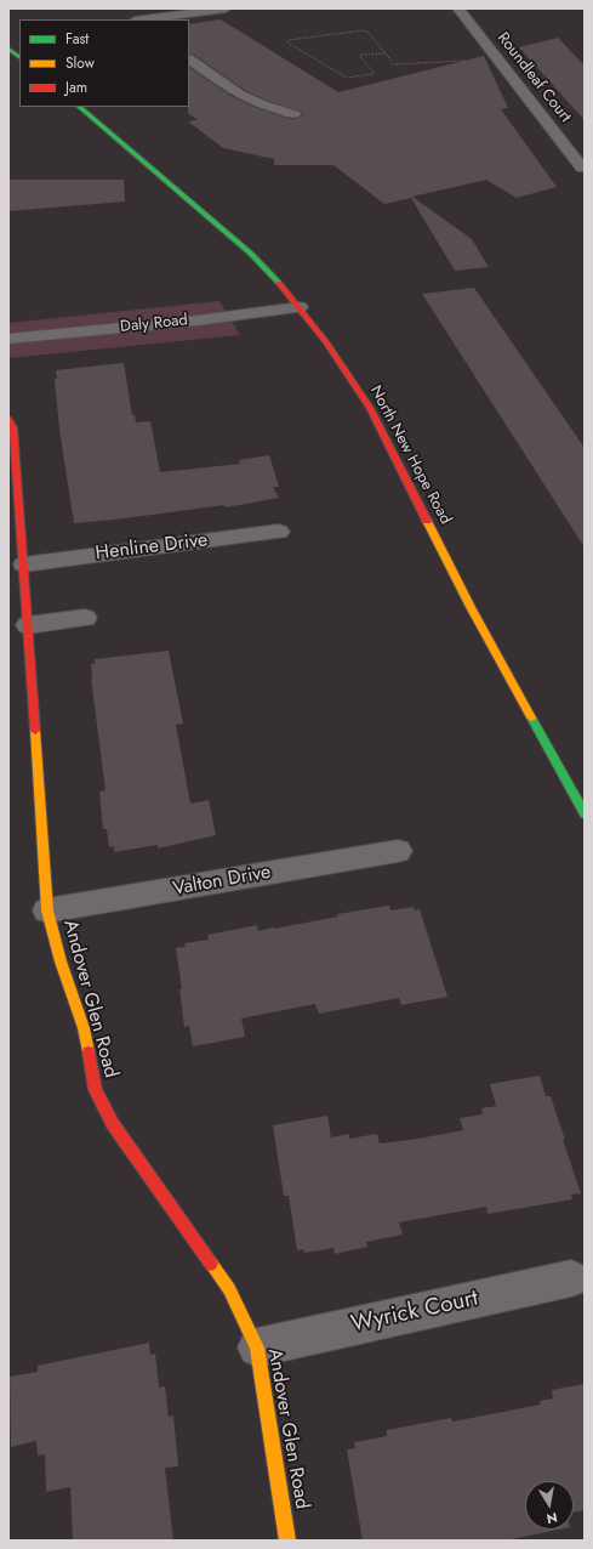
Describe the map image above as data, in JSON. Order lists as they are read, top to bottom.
{
  "streets": {
    "main road": ["North New Hope Road", "Andover Glen Road"],
    "street": [
      "Roundleaf Court",
      "Daly Road",
      "Henline Drive",
      "Valton Drive",
      "Wyrick Court"
    ]
  },
  "crossings": [
    ["Daly Road", "North New Hope Road"],
    ["Henline Drive", "Andover Glen Road"],
    ["Valton Drive", "Andover Glen Road"],
    ["Andover Glen Road", "Wyrick Court"]
  ],
  "legend": ["Fast", "Slow", "Jam"],
  "north": "bottom"
}
